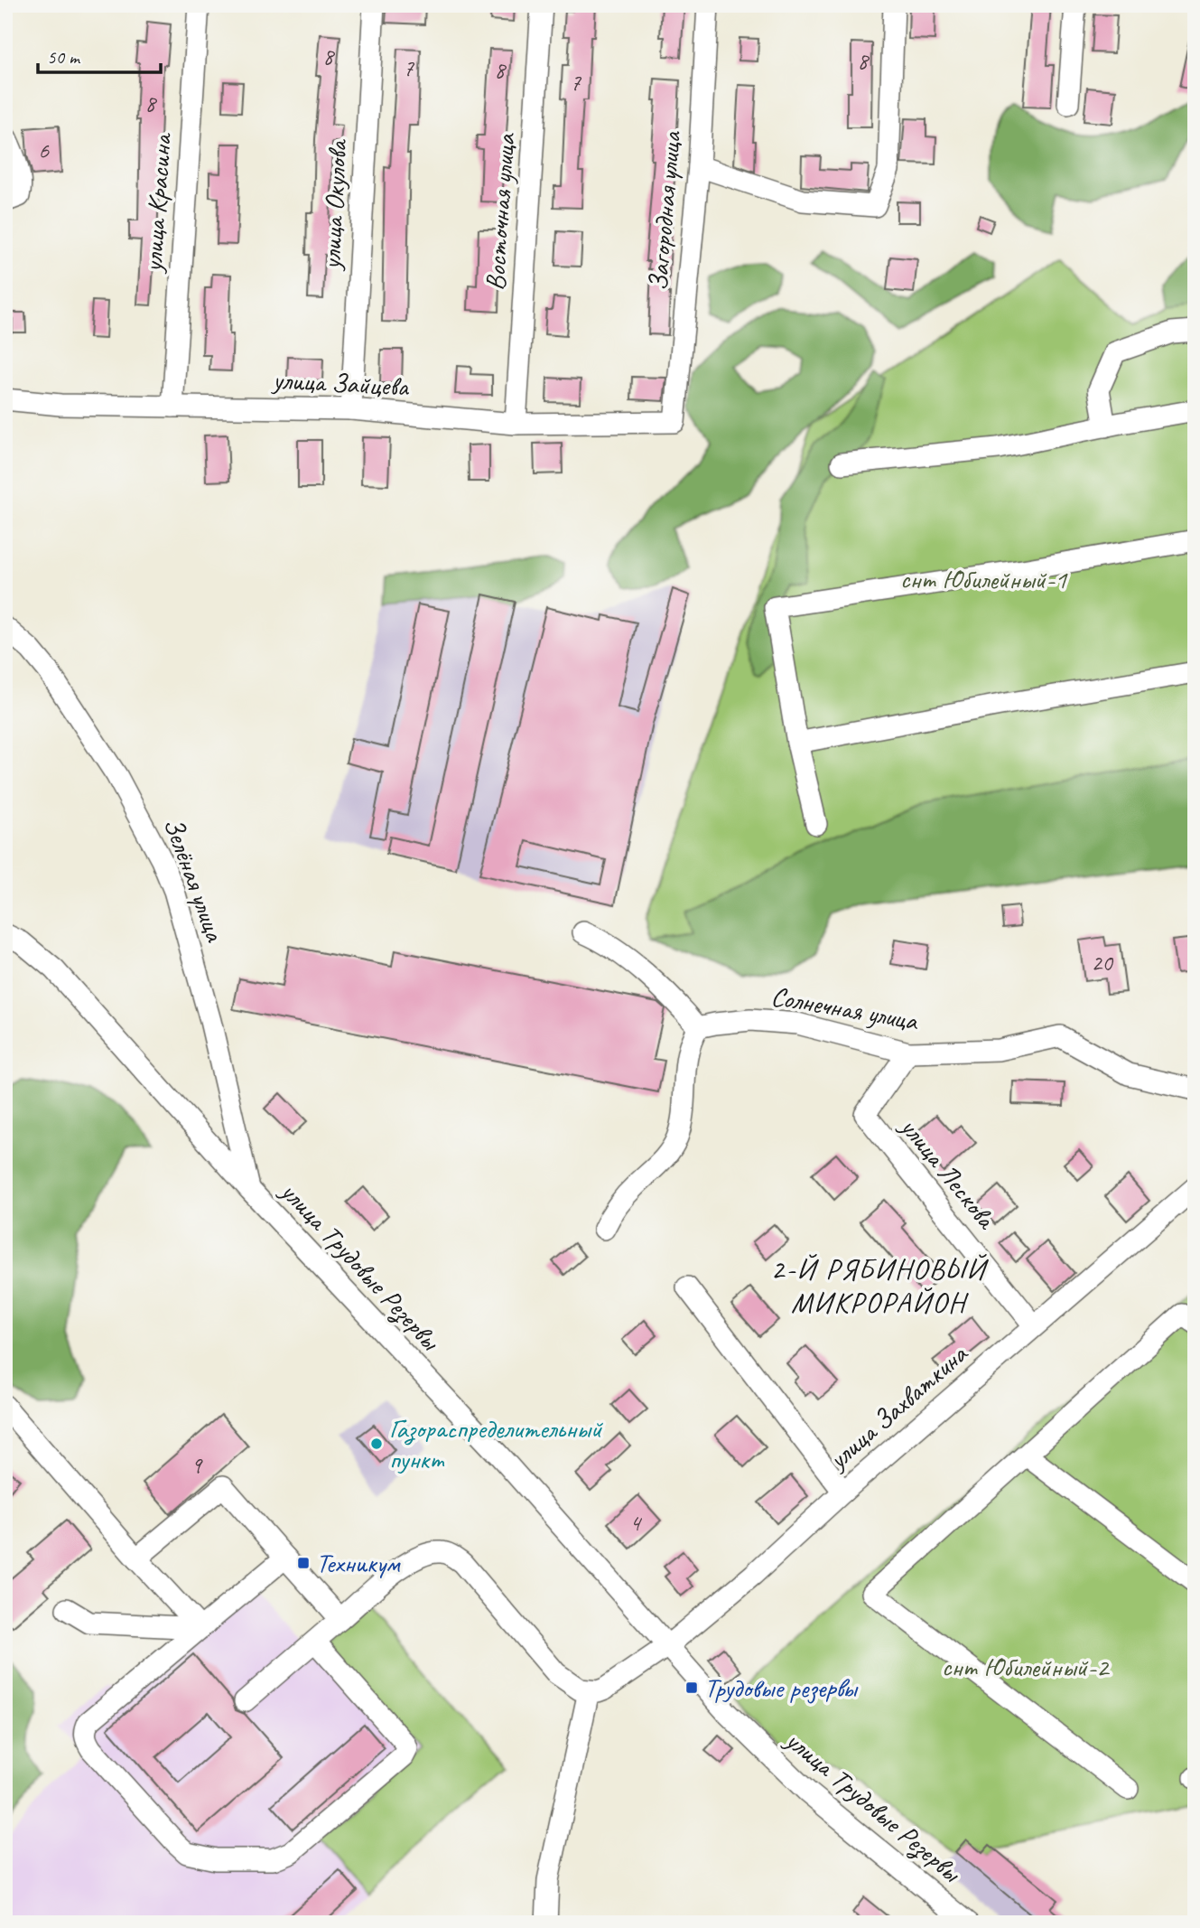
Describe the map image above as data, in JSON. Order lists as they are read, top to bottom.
{
  "streets": {
    "street": [
      "улица Красина",
      "улица Окулова",
      "Загородная улица",
      "Восточная улица",
      "улица Зайцева",
      "Зелёная улица",
      "Солнечная улица",
      "улица Лескова",
      "улица Трудовые Резервы",
      "улица Захваткина"
    ]
  },
  "crossings": [
    ["улица Красина", "улица Зайцева"],
    ["улица Окулова", "улица Зайцева"],
    ["Загородная улица", "улица Зайцева"],
    ["Восточная улица", "улица Зайцева"],
    ["Зелёная улица", "улица Трудовые Резервы"],
    ["Солнечная улица", "улица Лескова"],
    ["улица Лескова", "улица Захваткина"],
    ["улица Трудовые Резервы", "улица Захваткина"]
  ],
  "districts": ["2-Й РЯБИНОВЫЙ МИКРОРАЙОН"],
  "parks": ["снт Юбилейный-1", "снт Юбилейный-2"],
  "places": {
    "other": ["Газораспределительный пункт"],
    "transit": ["Техникум", "Трудовые резервы"]
  },
  "house_numbers": [
    "8",
    "8",
    "7",
    "8",
    "7",
    "8",
    "6",
    "20",
    "9",
    "4"
  ],
  "scale_bar": "50 m"
}
